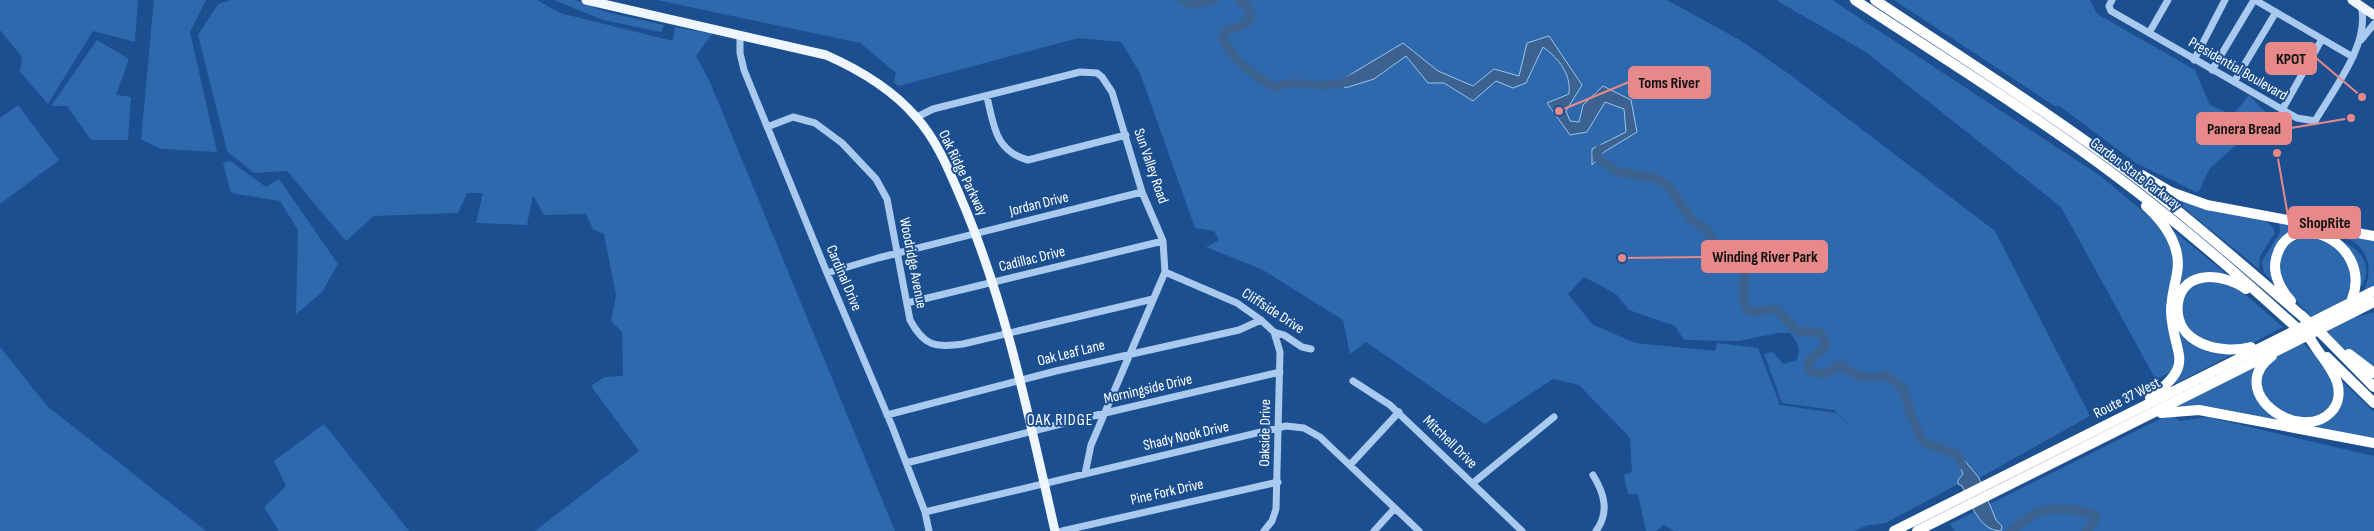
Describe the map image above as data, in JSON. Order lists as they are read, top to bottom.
{
  "streets": {
    "highway": ["Garden State Parkway", "Route 37 West"],
    "main road": ["Oak Ridge Parkway"],
    "street": [
      "Presidential Boulevard",
      "Sun Valley Road",
      "Jordan Drive",
      "Cadillac Drive",
      "Woodridge Avenue",
      "Cardinal Drive",
      "Cliffside Drive",
      "Oak Leaf Lane",
      "Morningside Drive",
      "Oakside Drive",
      "Shady Nook Drive",
      "Mitchell Drive",
      "Pine Fork Drive"
    ]
  },
  "crossings": [
    ["Sun Valley Road", "Oak Ridge Parkway"],
    ["Sun Valley Road", "Jordan Drive"],
    ["Sun Valley Road", "Cadillac Drive"],
    ["Sun Valley Road", "Woodridge Avenue"],
    ["Sun Valley Road", "Cliffside Drive"],
    ["Sun Valley Road", "Oak Leaf Lane"],
    ["Sun Valley Road", "Morningside Drive"],
    ["Sun Valley Road", "Shady Nook Drive"],
    ["Oak Ridge Parkway", "Jordan Drive"],
    ["Oak Ridge Parkway", "Cadillac Drive"],
    ["Oak Ridge Parkway", "Woodridge Avenue"],
    ["Oak Ridge Parkway", "Cardinal Drive"],
    ["Oak Ridge Parkway", "Oak Leaf Lane"],
    ["Oak Ridge Parkway", "Morningside Drive"],
    ["Oak Ridge Parkway", "Shady Nook Drive"],
    ["Jordan Drive", "Woodridge Avenue"],
    ["Jordan Drive", "Cardinal Drive"],
    ["Cadillac Drive", "Woodridge Avenue"],
    ["Woodridge Avenue", "Cardinal Drive"],
    ["Cardinal Drive", "Oak Leaf Lane"],
    ["Cardinal Drive", "Morningside Drive"],
    ["Cardinal Drive", "Shady Nook Drive"],
    ["Cliffside Drive", "Oak Leaf Lane"],
    ["Cliffside Drive", "Oakside Drive"],
    ["Morningside Drive", "Oakside Drive"],
    ["Oakside Drive", "Shady Nook Drive"],
    ["Oakside Drive", "Pine Fork Drive"]
  ],
  "districts": ["OAK RIDGE"],
  "places": [
    "KPOT",
    "Toms River",
    "Panera Bread",
    "ShopRite",
    "Winding River Park"
  ]
}
